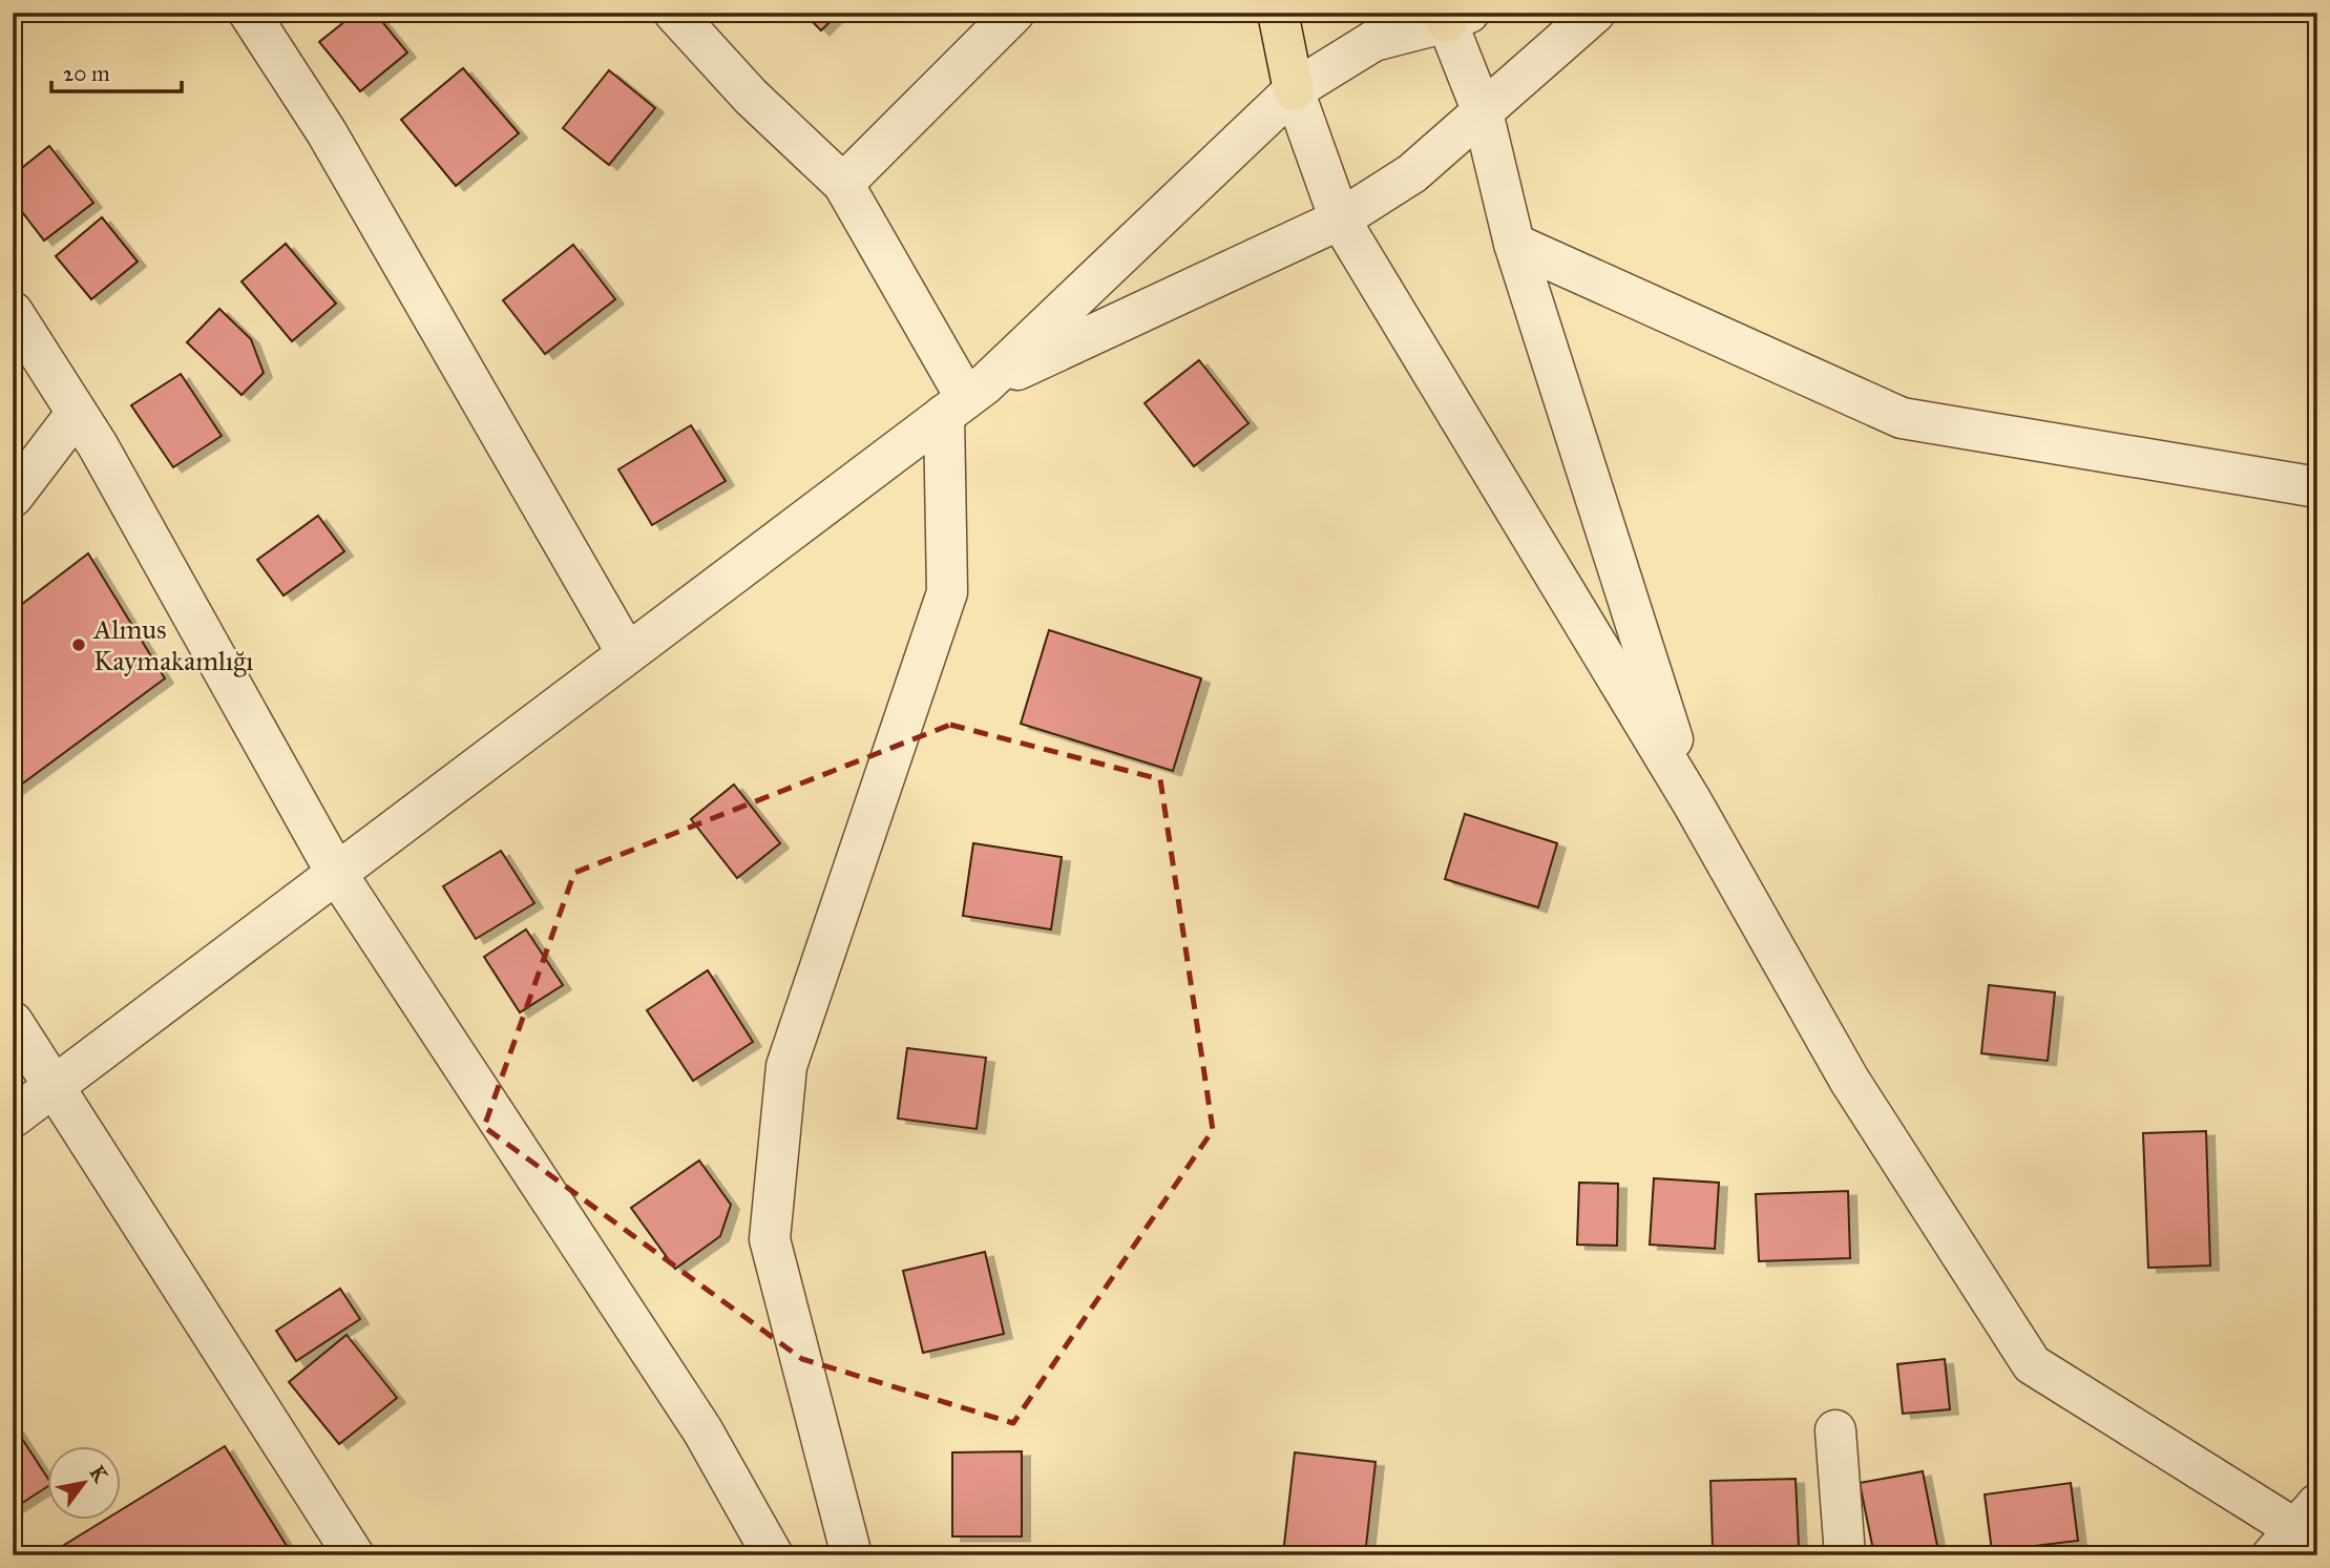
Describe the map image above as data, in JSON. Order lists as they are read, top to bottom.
{
  "places": ["Almus Kaymakamlığı"],
  "scale_bar": "20 m",
  "north": "top right"
}
